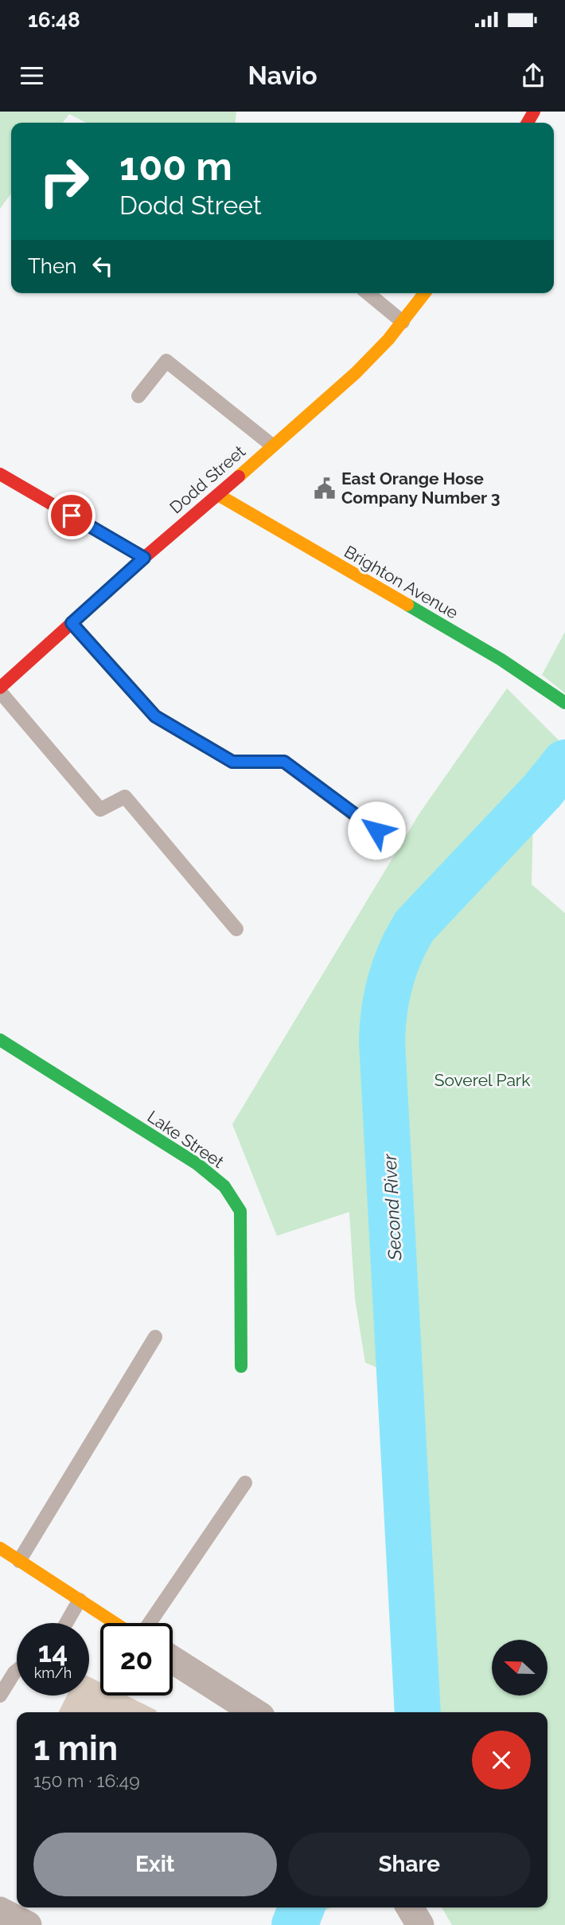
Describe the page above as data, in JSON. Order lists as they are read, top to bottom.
{
  "streets": {
    "street": ["Dodd Street", "Brighton Avenue", "Lake Street"]
  },
  "crossings": [
    ["Dodd Street", "Brighton Avenue"]
  ],
  "water": ["Second River"],
  "parks": ["Soverel Park"],
  "places": {
    "public building": ["East Orange Hose Company Number 3"]
  },
  "north": "left",
  "page": {
    "status": "16:48",
    "header": "Navio",
    "turn": ["100 m", "Dodd Street"],
    "then": "Then",
    "speed": "14 km/h",
    "limit": "20",
    "heading": ["1 min", "150 m · 16:49"],
    "buttons": ["Exit", "Share"]
  }
}
